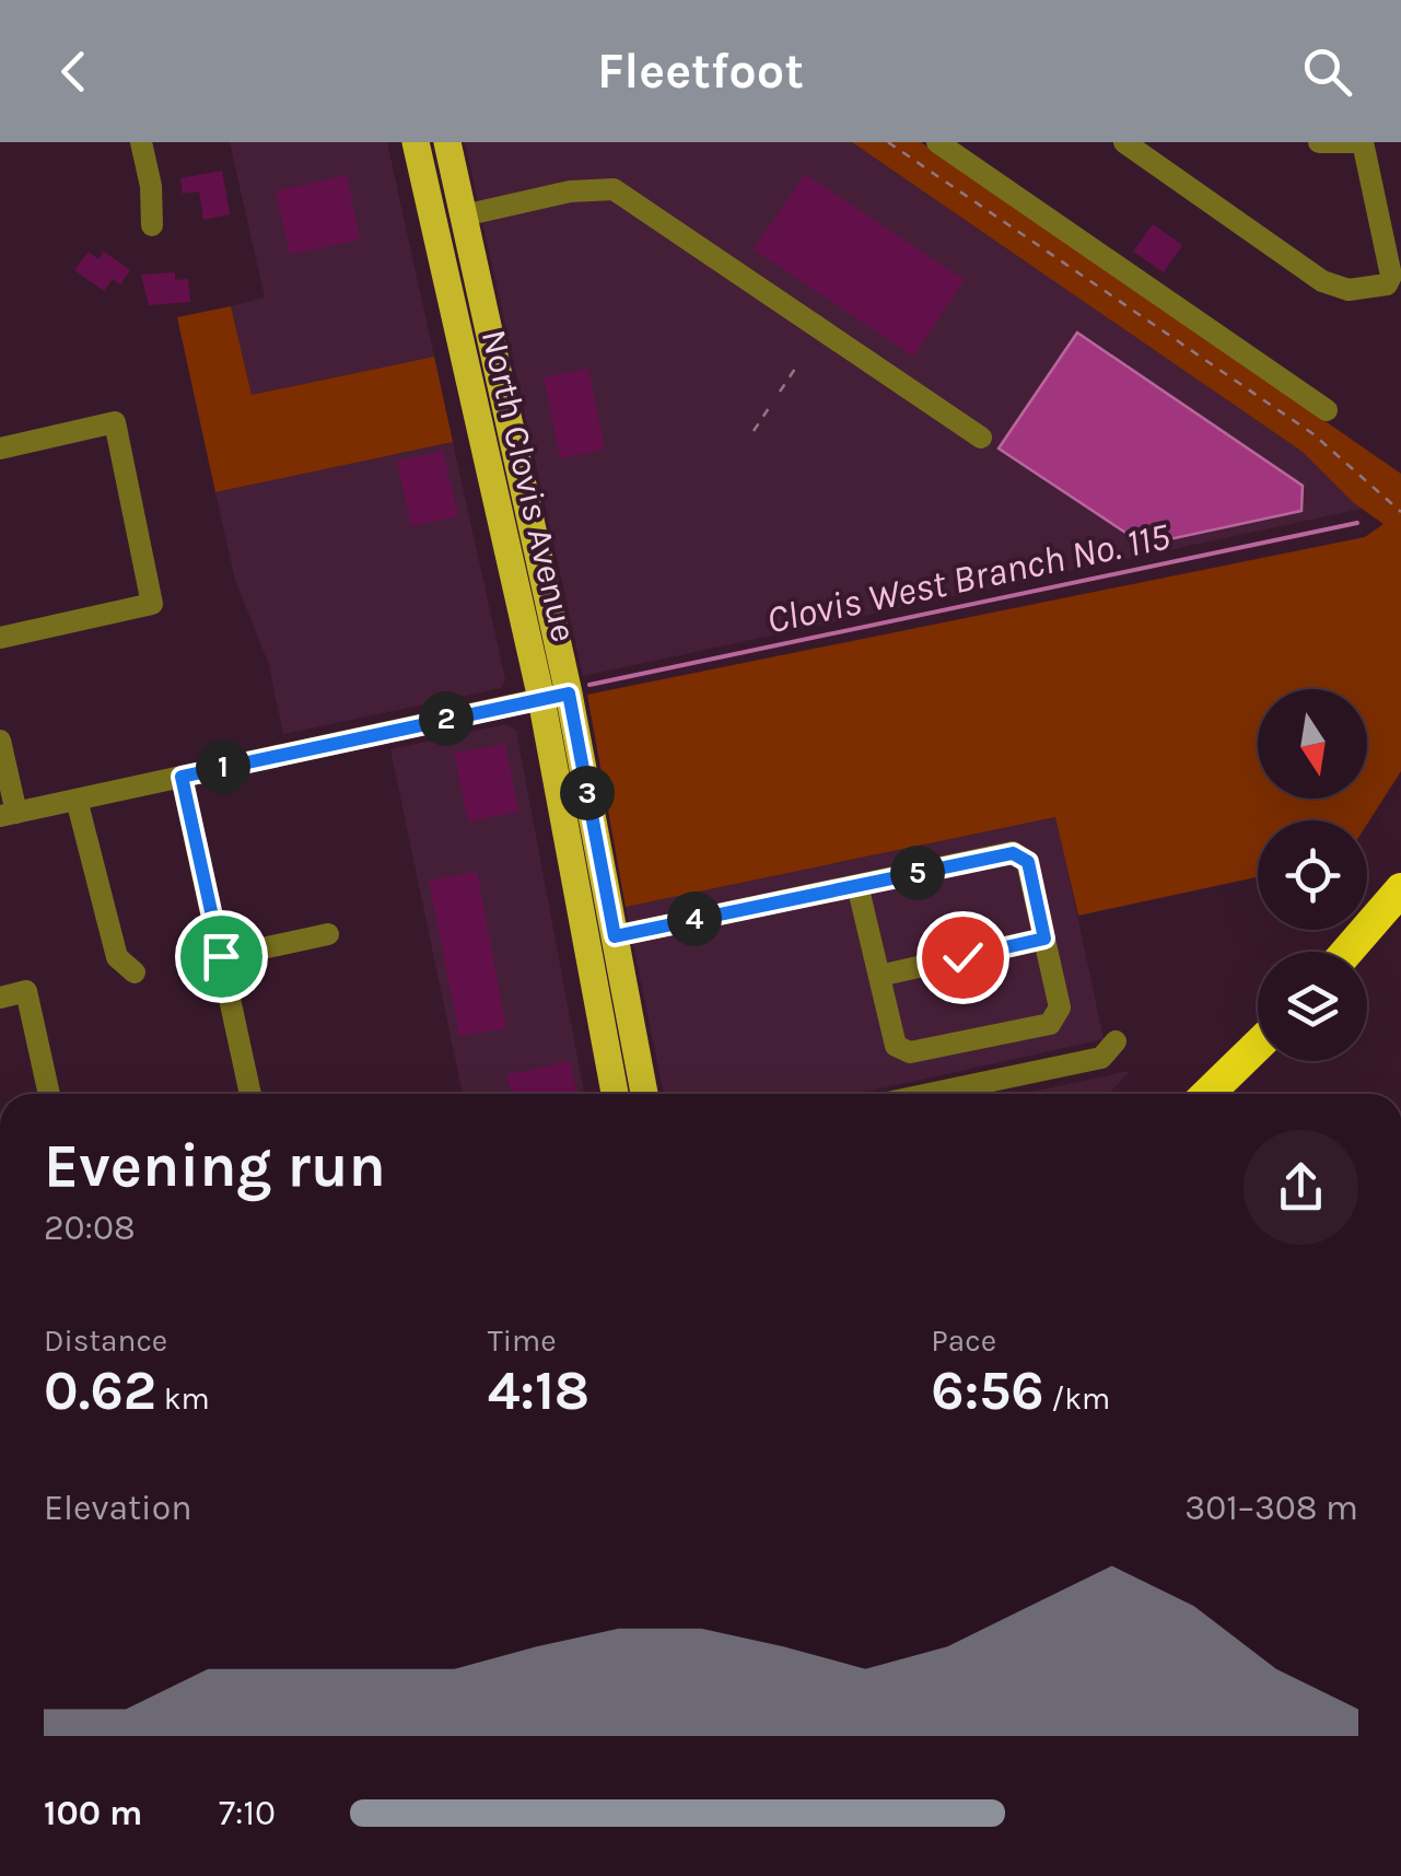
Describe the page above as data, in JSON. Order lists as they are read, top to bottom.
{
  "streets": {
    "main road": ["North Clovis Avenue"]
  },
  "water": ["Clovis West Branch No. 115"],
  "north": "bottom",
  "page": {
    "header": "Fleetfoot",
    "pins": [
      "2",
      "1",
      "3",
      "5",
      "4"
    ],
    "heading": ["Evening run", "20:08"],
    "stats": [
      ["Distance", "0.62 km"],
      ["Time", "4:18"],
      ["Pace", "6:56 /km"]
    ],
    "chart": ["Elevation", "301–308 m"],
    "list": [
      {
        "name": "100 m",
        "note": "7:10"
      }
    ]
  }
}
